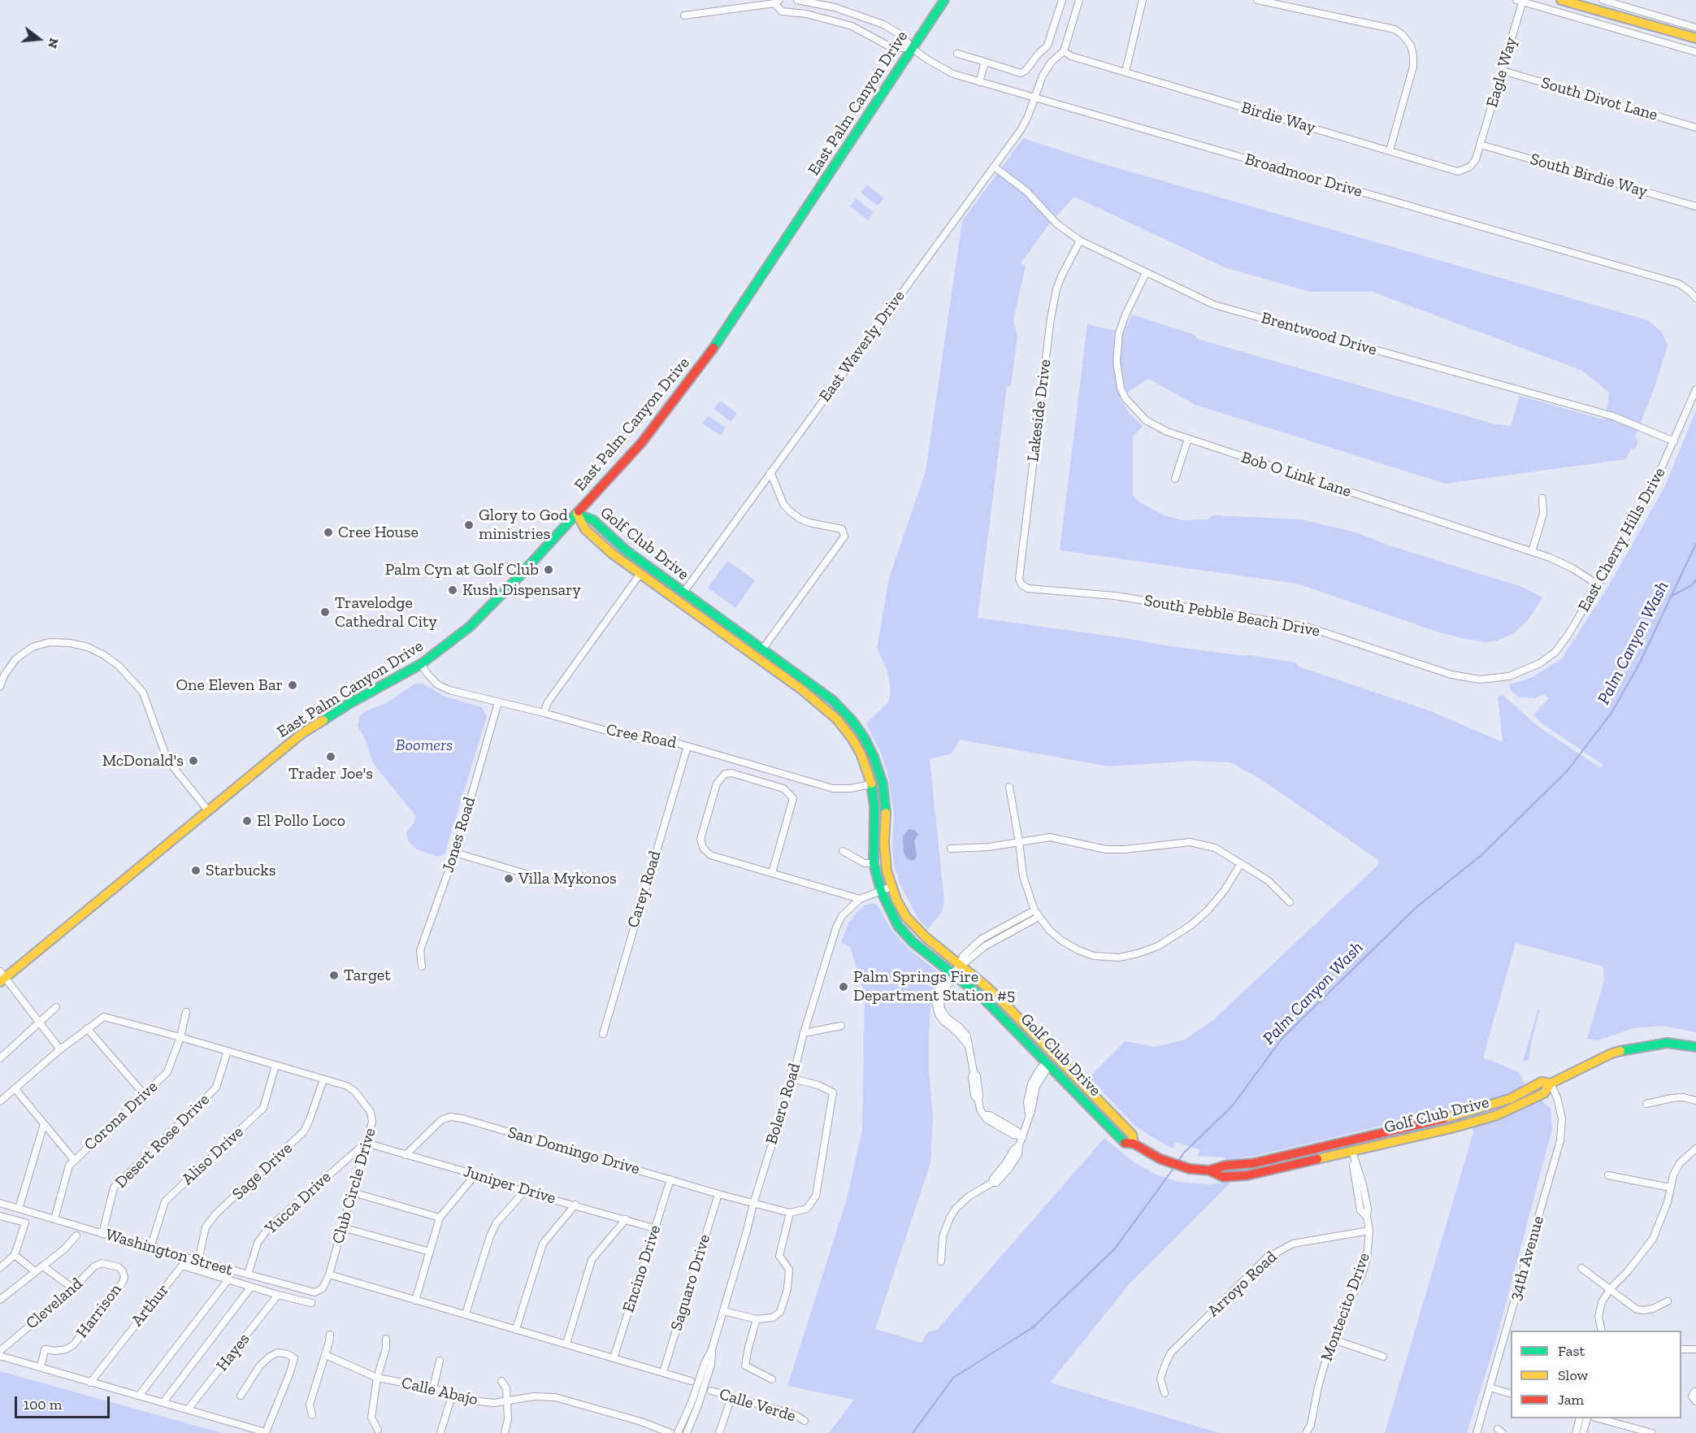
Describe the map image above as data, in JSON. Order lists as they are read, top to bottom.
{
  "streets": {
    "street": [
      "Eagle Way",
      "South Divot Lane",
      "East Palm Canyon Drive",
      "Birdie Way",
      "Broadmoor Drive",
      "South Birdie Way",
      "Brentwood Drive",
      "East Waverly Drive",
      "Lakeside Drive",
      "Bob O Link Lane",
      "East Cherry Hills Drive",
      "Golf Club Drive",
      "South Pebble Beach Drive",
      "Cree Road",
      "Jones Road",
      "Carey Road",
      "Bolero Road",
      "Corona Drive",
      "Desert Rose Drive",
      "San Domingo Drive",
      "Aliso Drive",
      "Sage Drive",
      "Juniper Drive",
      "Club Circle Drive",
      "Yucca Drive",
      "Washington Street",
      "34th Avenue",
      "Encino Drive",
      "Saguaro Drive",
      "Arroyo Road",
      "Cleveland",
      "Arthur",
      "Montecito Drive",
      "Harrison",
      "Hayes",
      "Calle Abajo",
      "Calle Verde"
    ]
  },
  "crossings": [
    ["Eagle Way", "South Divot Lane"],
    ["Eagle Way", "Birdie Way"],
    ["Eagle Way", "South Birdie Way"],
    ["East Palm Canyon Drive", "Broadmoor Drive"],
    ["East Palm Canyon Drive", "Golf Club Drive"],
    ["East Palm Canyon Drive", "Cree Road"],
    ["Birdie Way", "South Birdie Way"],
    ["Birdie Way", "East Waverly Drive"],
    ["Broadmoor Drive", "East Waverly Drive"],
    ["Brentwood Drive", "East Waverly Drive"],
    ["Brentwood Drive", "Lakeside Drive"],
    ["Brentwood Drive", "Bob O Link Lane"],
    ["Brentwood Drive", "East Cherry Hills Drive"],
    ["East Waverly Drive", "Golf Club Drive"],
    ["Lakeside Drive", "South Pebble Beach Drive"],
    ["Bob O Link Lane", "East Cherry Hills Drive"],
    ["East Cherry Hills Drive", "South Pebble Beach Drive"],
    ["Golf Club Drive", "Cree Road"],
    ["Golf Club Drive", "Bolero Road"],
    ["Golf Club Drive", "34th Avenue"],
    ["Golf Club Drive", "Montecito Drive"],
    ["Cree Road", "Jones Road"],
    ["Cree Road", "Carey Road"],
    ["Bolero Road", "San Domingo Drive"],
    ["Corona Drive", "Club Circle Drive"],
    ["Corona Drive", "Washington Street"],
    ["Desert Rose Drive", "Club Circle Drive"],
    ["Desert Rose Drive", "Washington Street"],
    ["San Domingo Drive", "Juniper Drive"],
    ["San Domingo Drive", "Encino Drive"],
    ["San Domingo Drive", "Saguaro Drive"],
    ["Aliso Drive", "Club Circle Drive"],
    ["Aliso Drive", "Washington Street"],
    ["Sage Drive", "Club Circle Drive"],
    ["Sage Drive", "Washington Street"],
    ["Juniper Drive", "Club Circle Drive"],
    ["Juniper Drive", "Yucca Drive"],
    ["Juniper Drive", "Encino Drive"],
    ["Club Circle Drive", "Yucca Drive"],
    ["Club Circle Drive", "Washington Street"],
    ["Yucca Drive", "Washington Street"],
    ["Arroyo Road", "Montecito Drive"],
    ["Cleveland", "Harrison"],
    ["Arthur", "Hayes"]
  ],
  "water": ["Palm Canyon Wash"],
  "parks": ["Boomers"],
  "places": [
    "Glory to God ministries",
    "Cree House",
    "Palm Cyn at Golf Club",
    "Kush Dispensary",
    "Travelodge Cathedral City",
    "One Eleven Bar",
    "Trader Joe's",
    "McDonald's",
    "El Pollo Loco",
    "Starbucks",
    "Villa Mykonos",
    "Target",
    "Palm Springs Fire Department Station #5"
  ],
  "legend": ["Fast", "Slow", "Jam"],
  "scale_bar": "100 m",
  "north": "right"
}
